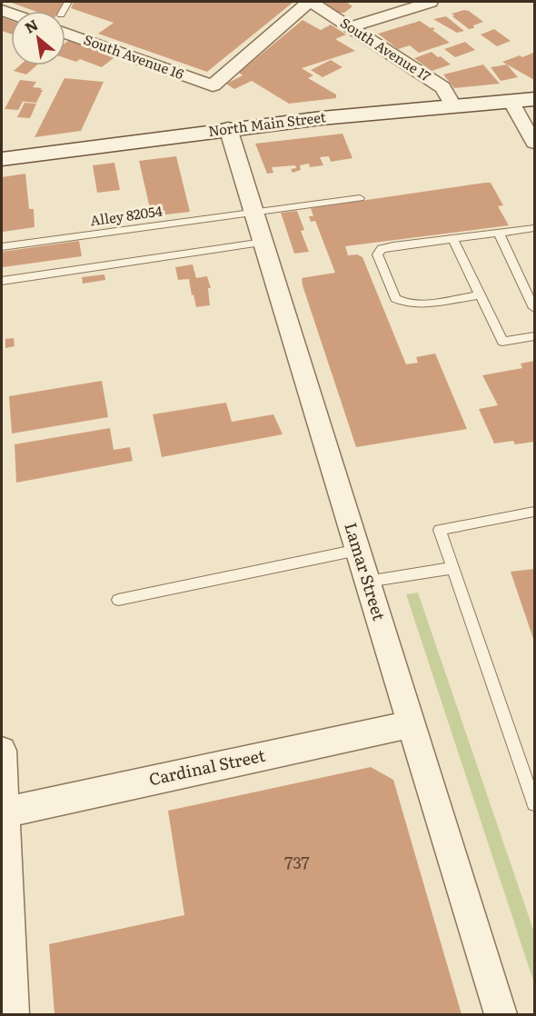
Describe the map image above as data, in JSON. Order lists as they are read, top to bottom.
{
  "streets": {
    "main road": ["North Main Street"],
    "street": [
      "South Avenue 17",
      "South Avenue 16",
      "Lamar Street",
      "Cardinal Street"
    ],
    "lane": ["Alley 82054"]
  },
  "crossings": [
    ["South Avenue 17", "South Avenue 16"],
    ["South Avenue 17", "North Main Street"],
    ["North Main Street", "Lamar Street"],
    ["Alley 82054", "Lamar Street"],
    ["Lamar Street", "Cardinal Street"]
  ],
  "house_numbers": ["737"],
  "north": "top left"
}
